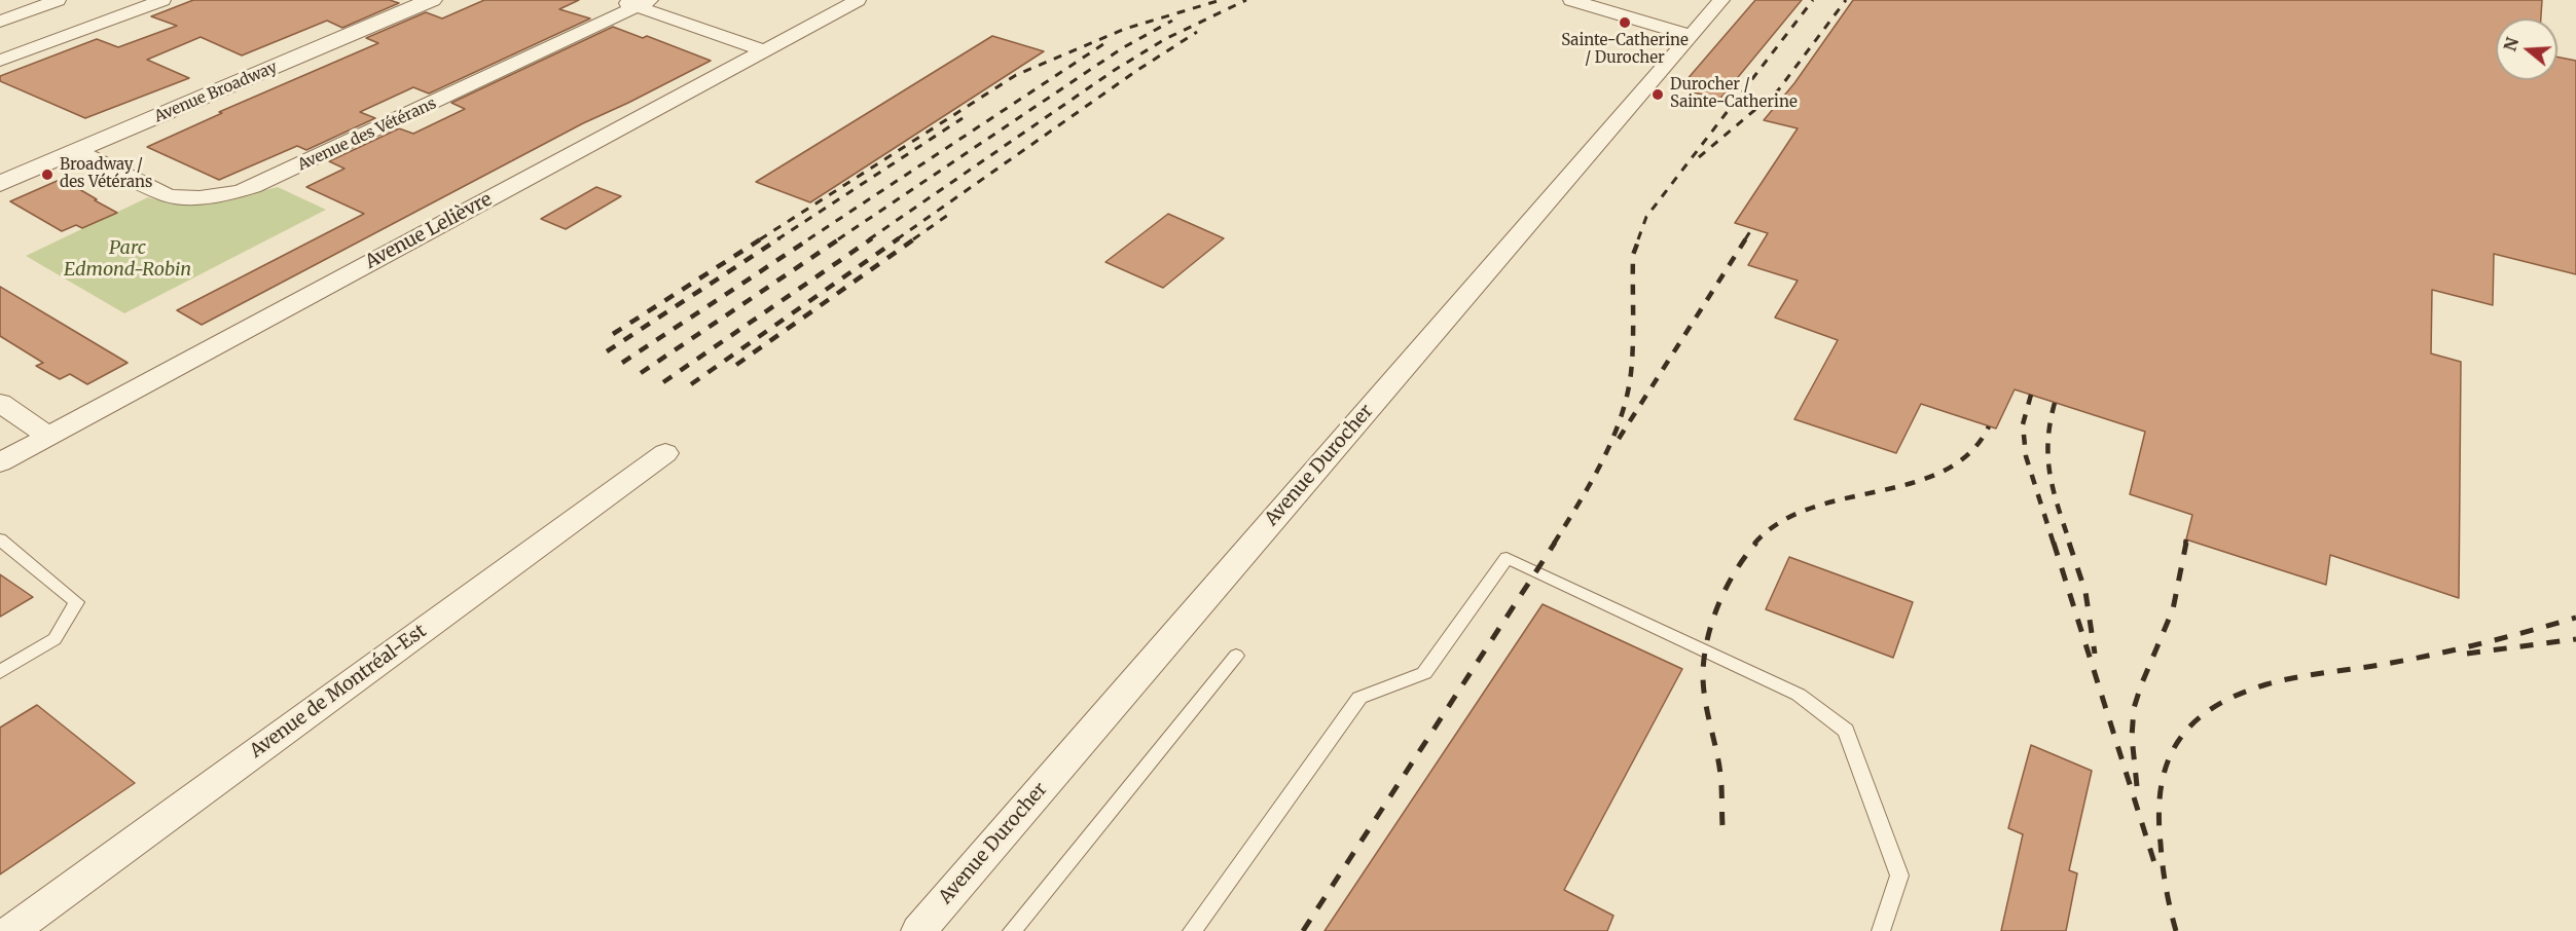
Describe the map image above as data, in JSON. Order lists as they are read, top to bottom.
{
  "streets": {
    "street": [
      "Avenue Broadway",
      "Avenue des Vétérans",
      "Avenue Lelièvre",
      "Avenue Durocher",
      "Avenue de Montréal-Est"
    ]
  },
  "crossings": [
    ["Avenue Broadway", "Avenue des Vétérans"]
  ],
  "parks": ["Parc Edmond-Robin"],
  "places": ["Sainte-Catherine / Durocher", "Durocher / Sainte-Catherine", "Broadway / des Vétérans"],
  "north": "left"
}
